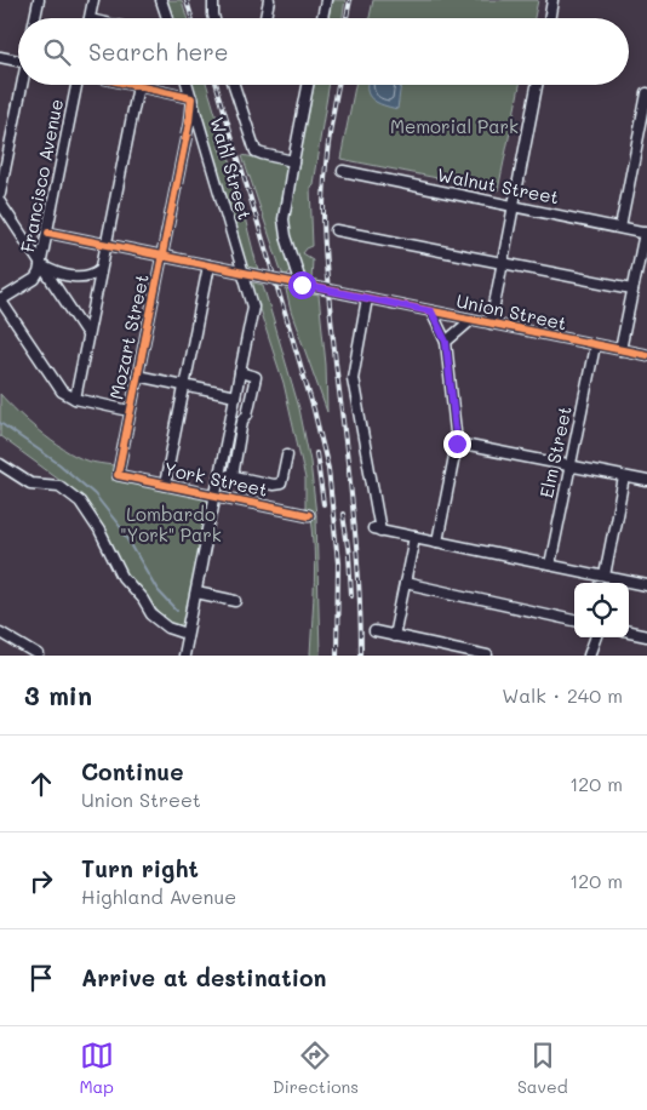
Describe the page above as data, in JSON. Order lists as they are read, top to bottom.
{
  "streets": {
    "street": [
      "Wahl Street",
      "Francisco Avenue",
      "Walnut Street",
      "Union Street",
      "Mozart Street",
      "Elm Street",
      "York Street"
    ]
  },
  "crossings": [
    ["Wahl Street", "Union Street"],
    ["Wahl Street", "Mozart Street"],
    ["Wahl Street", "York Street"],
    ["Francisco Avenue", "Union Street"],
    ["Union Street", "Mozart Street"],
    ["Union Street", "Elm Street"],
    ["Mozart Street", "York Street"]
  ],
  "parks": ["Memorial Park", "Lombardo \"York\" Park"],
  "page": {
    "search": "Search here",
    "heading": ["3 min", "Walk · 240 m"],
    "list": [
      ["Continue", "Union Street", "120 m"],
      ["Turn right", "Highland Avenue", "120 m"],
      "Arrive at destination"
    ],
    "nav": ["Map", "Directions", "Saved"]
  }
}
